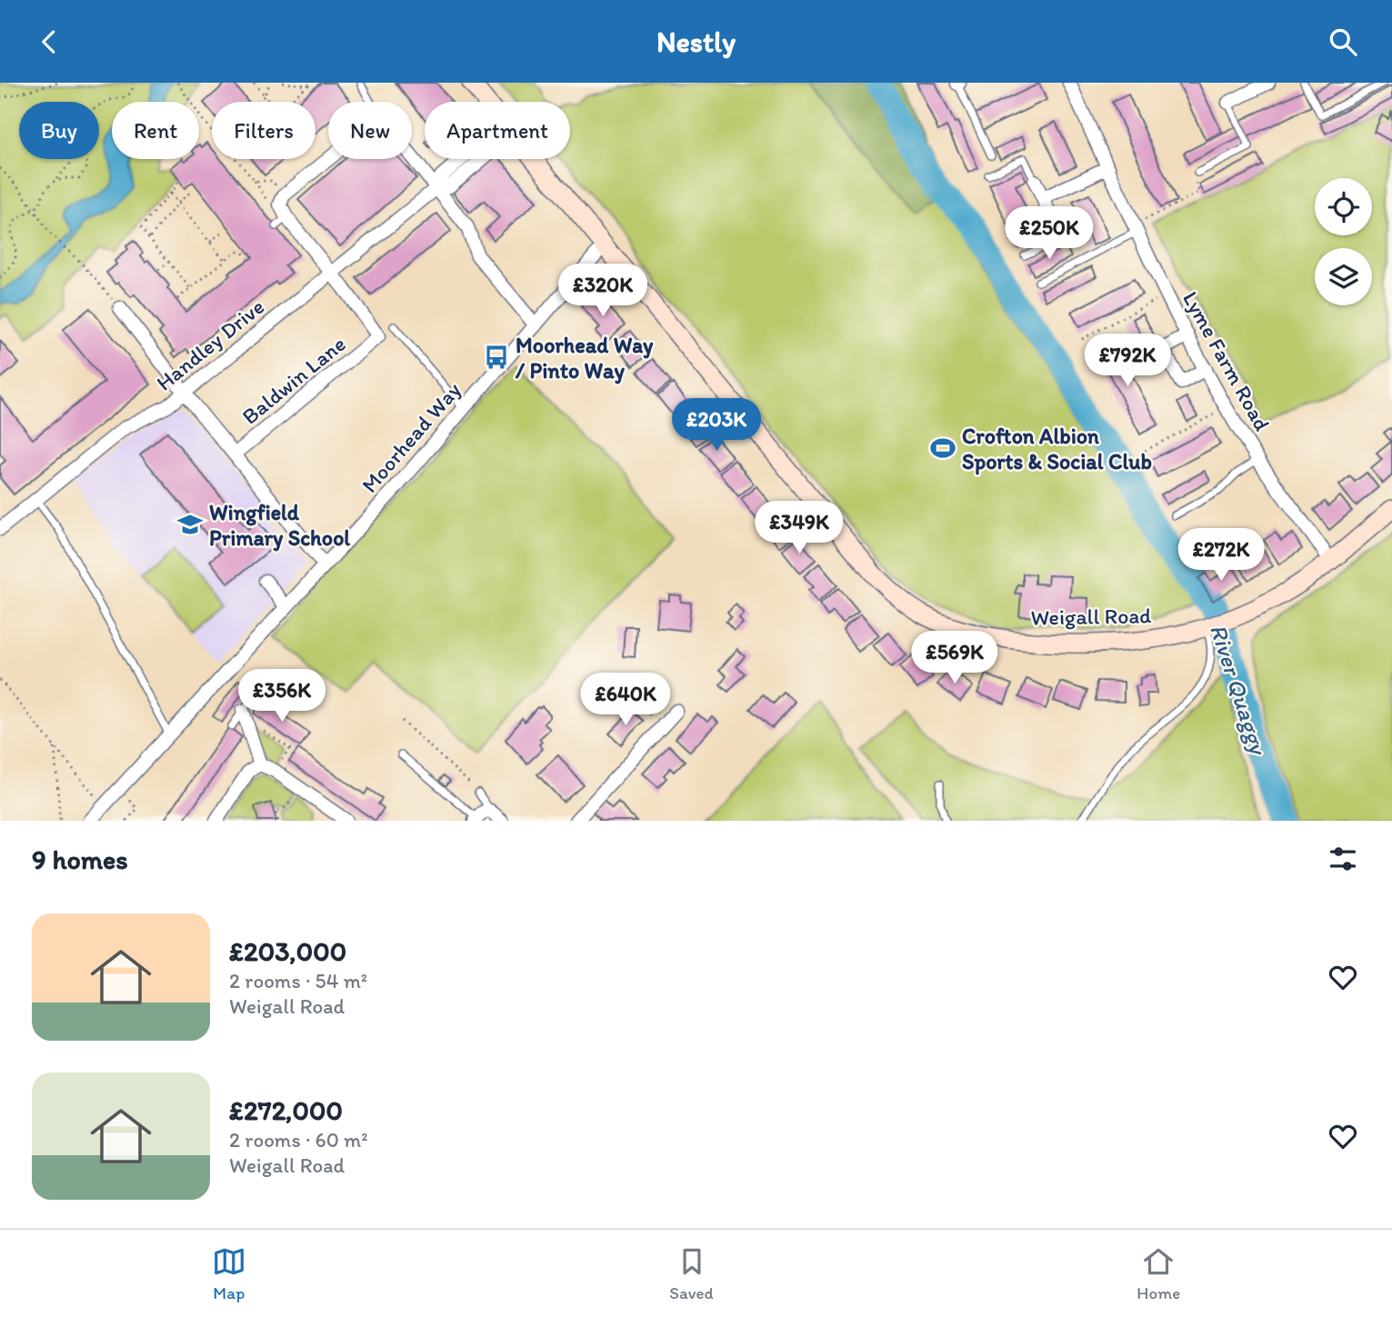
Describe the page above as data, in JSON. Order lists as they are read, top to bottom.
{
  "streets": {
    "street": [
      "Handley Drive",
      "Lyme Farm Road",
      "Baldwin Lane",
      "Moorhead Way",
      "Weigall Road"
    ]
  },
  "crossings": [
    ["Handley Drive", "Baldwin Lane"],
    ["Lyme Farm Road", "Weigall Road"],
    ["Moorhead Way", "Weigall Road"]
  ],
  "water": ["River Quaggy"],
  "places": {
    "bus stop": ["Moorhead Way / Pinto Way"],
    "sports": ["Crofton Albion Sports & Social Club"],
    "school or university": ["Wingfield Primary School"]
  },
  "page": {
    "header": "Nestly",
    "chip": [
      "Buy",
      "Rent",
      "Filters",
      "New",
      "Apartment"
    ],
    "price": [
      "£250K",
      "£320K",
      "£792K",
      "£203K",
      "£349K",
      "£272K",
      "£569K",
      "£356K",
      "£640K"
    ],
    "heading": "9 homes",
    "list": [
      {
        "name": "£203,000",
        "note": "2 rooms · 54 m² · Weigall Road"
      },
      {
        "name": "£272,000",
        "note": "2 rooms · 60 m² · Weigall Road"
      }
    ],
    "tabs": ["Map", "Saved", "Home"]
  }
}
